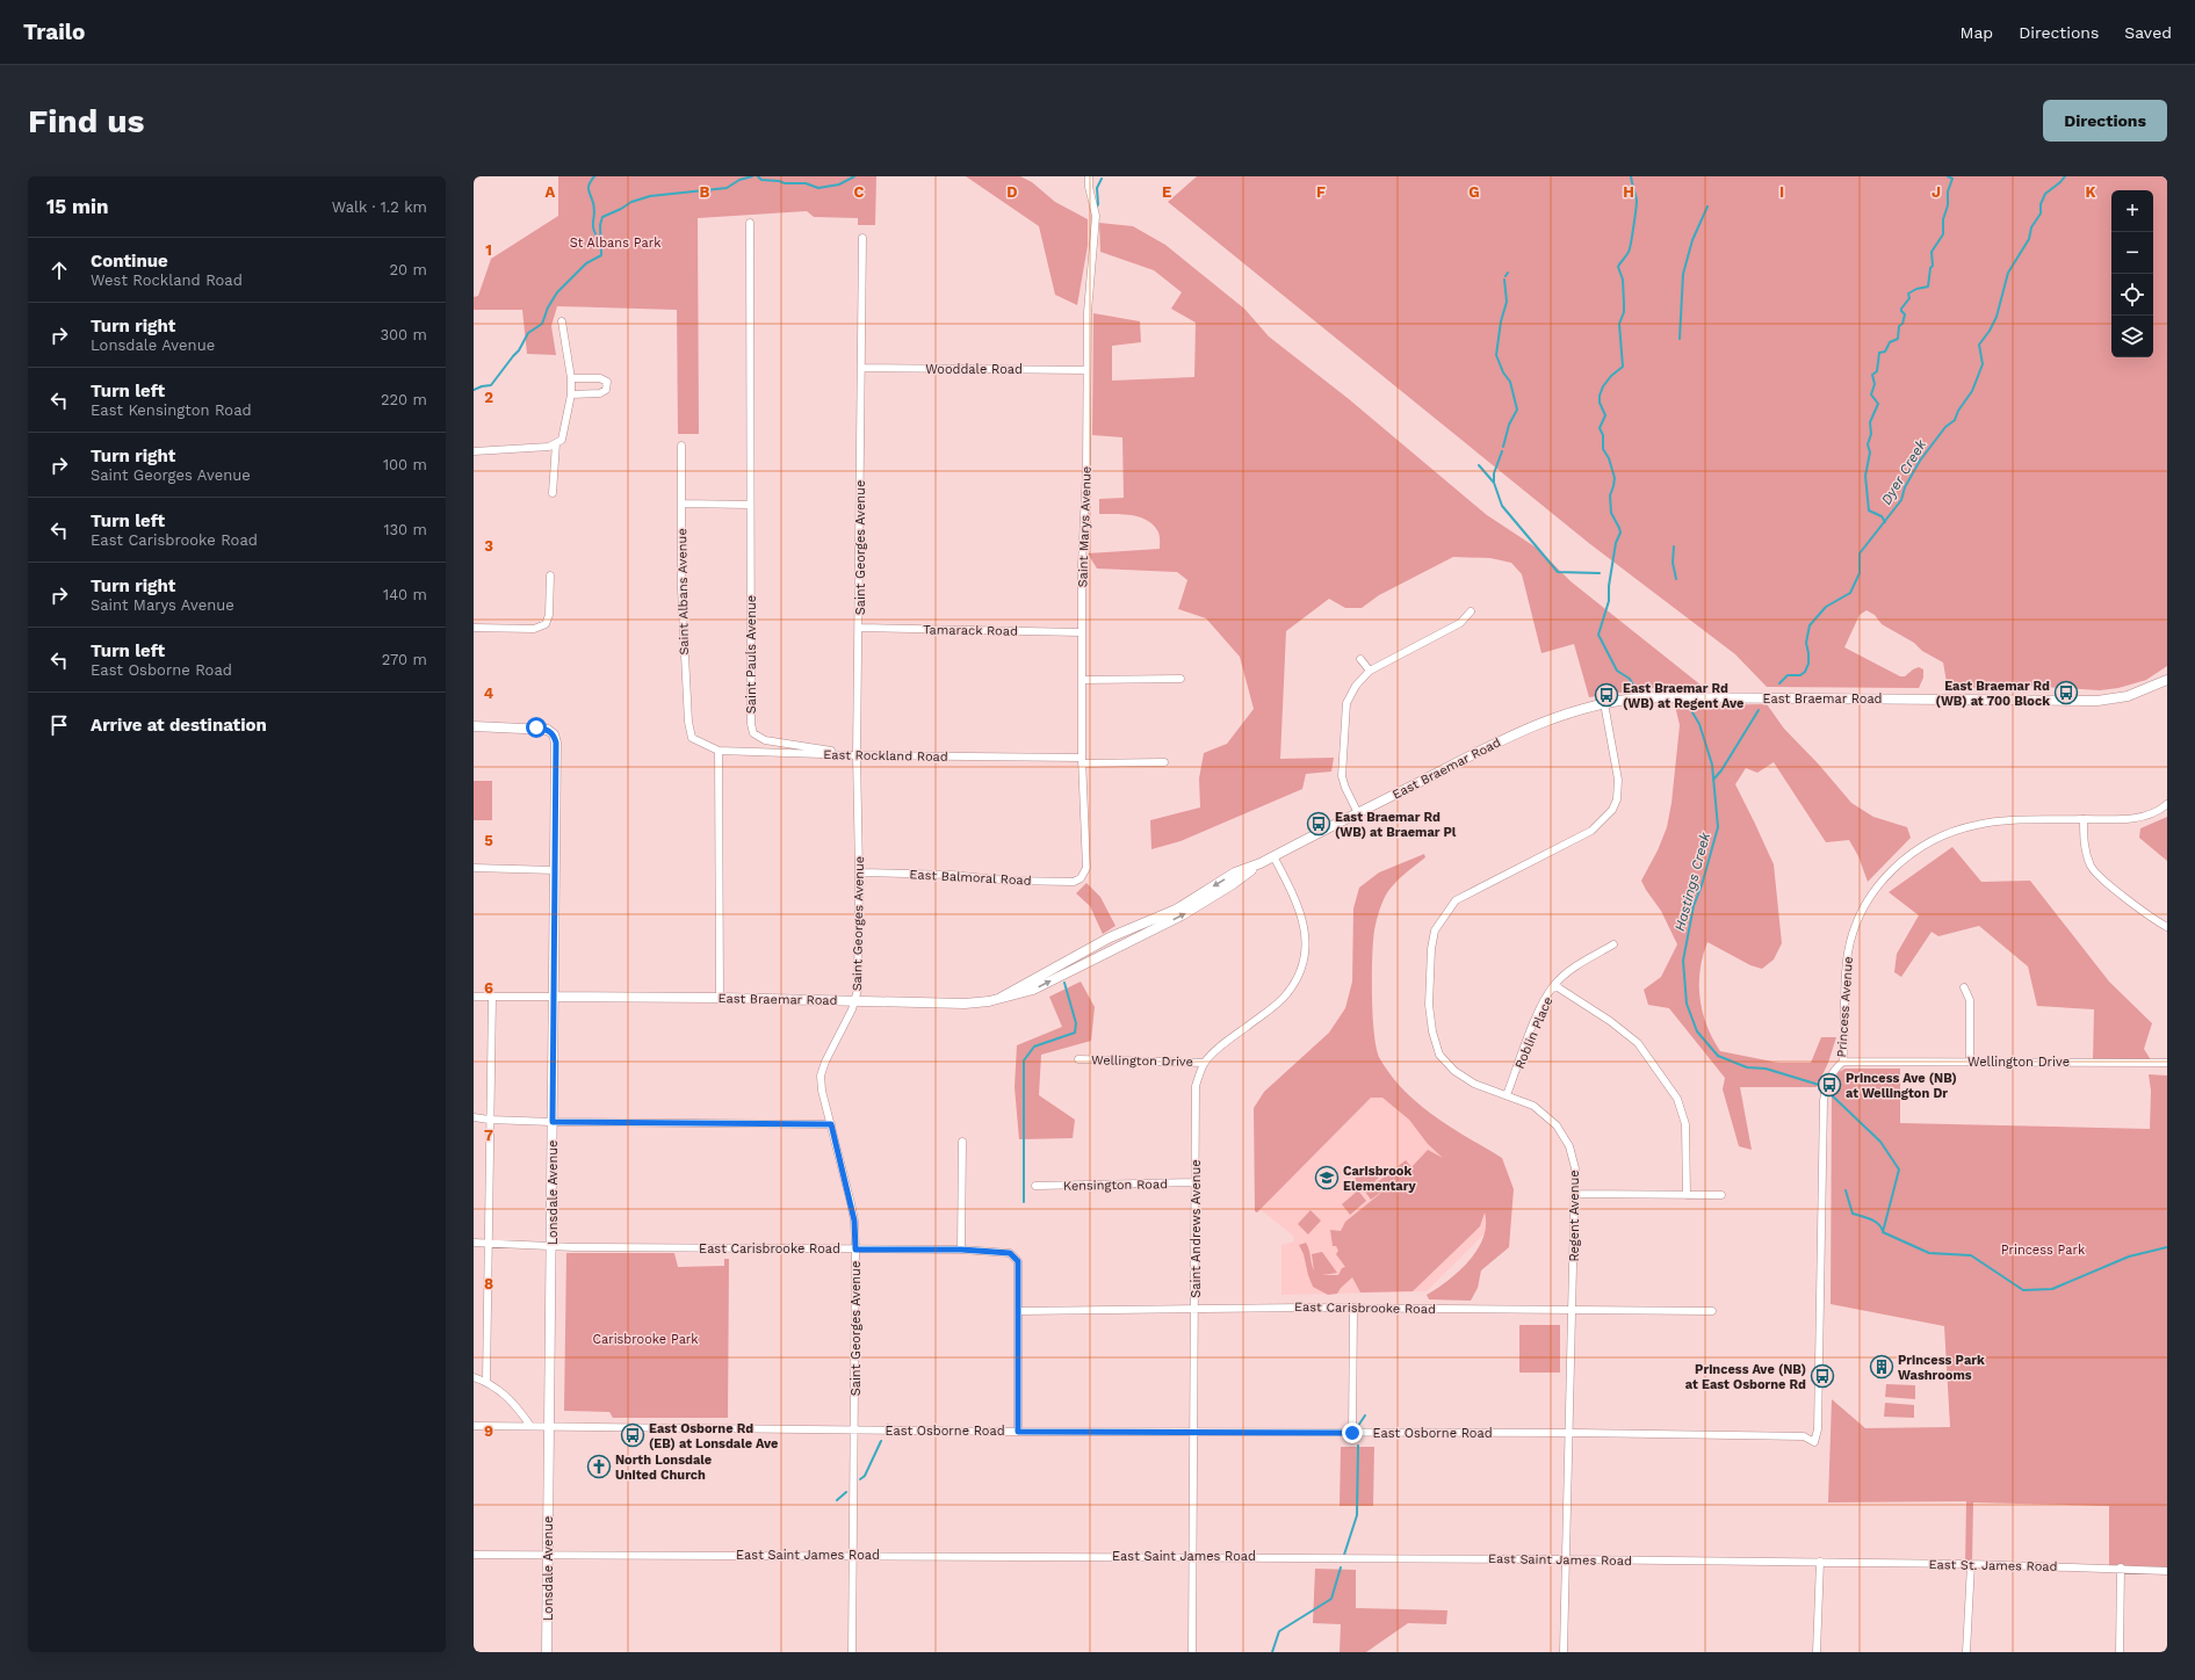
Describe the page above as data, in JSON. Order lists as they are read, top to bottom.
{
  "streets": {
    "street": [
      "Wooddale Road",
      "Saint Marys Avenue",
      "Saint Georges Avenue",
      "Saint Albans Avenue",
      "Tamarack Road",
      "Saint Pauls Avenue",
      "East Braemar Road",
      "East Rockland Road",
      "East Balmoral Road",
      "Princess Avenue",
      "Roblin Place",
      "Wellington Drive",
      "Kensington Road",
      "Lonsdale Avenue",
      "Regent Avenue",
      "Saint Andrews Avenue",
      "East Carisbrooke Road",
      "East Osborne Road",
      "East Saint James Road",
      "East St. James Road"
    ]
  },
  "crossings": [
    ["Wooddale Road", "Saint Marys Avenue"],
    ["Wooddale Road", "Saint Georges Avenue"],
    ["Saint Marys Avenue", "Tamarack Road"],
    ["Saint Marys Avenue", "East Rockland Road"],
    ["Saint Marys Avenue", "East Balmoral Road"],
    ["Saint Georges Avenue", "Tamarack Road"],
    ["Saint Georges Avenue", "East Braemar Road"],
    ["Saint Georges Avenue", "East Rockland Road"],
    ["Saint Georges Avenue", "East Balmoral Road"],
    ["Saint Georges Avenue", "East Carisbrooke Road"],
    ["Saint Georges Avenue", "East Osborne Road"],
    ["Saint Georges Avenue", "East Saint James Road"],
    ["Saint Albans Avenue", "East Rockland Road"],
    ["Saint Pauls Avenue", "East Rockland Road"],
    ["East Braemar Road", "Lonsdale Avenue"],
    ["East Braemar Road", "Regent Avenue"],
    ["East Braemar Road", "Saint Andrews Avenue"],
    ["Princess Avenue", "Wellington Drive"],
    ["Princess Avenue", "East Osborne Road"],
    ["Roblin Place", "Regent Avenue"],
    ["Wellington Drive", "Saint Andrews Avenue"],
    ["Kensington Road", "Saint Andrews Avenue"],
    ["Lonsdale Avenue", "East Carisbrooke Road"],
    ["Lonsdale Avenue", "East Osborne Road"],
    ["Lonsdale Avenue", "East Saint James Road"],
    ["Regent Avenue", "East Carisbrooke Road"],
    ["Regent Avenue", "East Osborne Road"],
    ["Regent Avenue", "East Saint James Road"],
    ["Saint Andrews Avenue", "East Carisbrooke Road"],
    ["Saint Andrews Avenue", "East Osborne Road"],
    ["Saint Andrews Avenue", "East Saint James Road"],
    ["East Saint James Road", "East St. James Road"]
  ],
  "water": ["Dyer Creek", "Hastings Creek"],
  "parks": ["St Albans Park", "Princess Park", "Carisbrooke Park"],
  "places": {
    "bus stop": [
      "East Braemar Rd (WB) at 700 Block",
      "East Braemar Rd (WB) at Regent Ave",
      "East Braemar Rd (WB) at Braemar Pl",
      "Princess Ave (NB) at Wellington Dr",
      "Princess Ave (NB) at East Osborne Rd",
      "East Osborne Rd (EB) at Lonsdale Ave"
    ],
    "school or university": ["Carisbrook Elementary"],
    "building": ["Princess Park Washrooms"],
    "church": ["North Lonsdale United Church"]
  },
  "page": {
    "header": "Trailo",
    "nav": ["Map", "Directions", "Saved"],
    "buttons": "Directions",
    "title": "Find us",
    "heading": ["15 min", "Walk · 1.2 km"],
    "map_buttons": ["+", "−"],
    "list": [
      ["Continue", "West Rockland Road", "20 m"],
      ["Turn right", "Lonsdale Avenue", "300 m"],
      ["Turn left", "East Kensington Road", "220 m"],
      ["Turn right", "Saint Georges Avenue", "100 m"],
      ["Turn left", "East Carisbrooke Road", "130 m"],
      ["Turn right", "Saint Marys Avenue", "140 m"],
      ["Turn left", "East Osborne Road", "270 m"],
      "Arrive at destination"
    ]
  },
  "grid": {
    "columns": [
      "A",
      "B",
      "C",
      "D",
      "E",
      "F",
      "G",
      "H",
      "I",
      "J",
      "K"
    ],
    "rows": [
      "1",
      "2",
      "3",
      "4",
      "5",
      "6",
      "7",
      "8",
      "9"
    ]
  }
}
